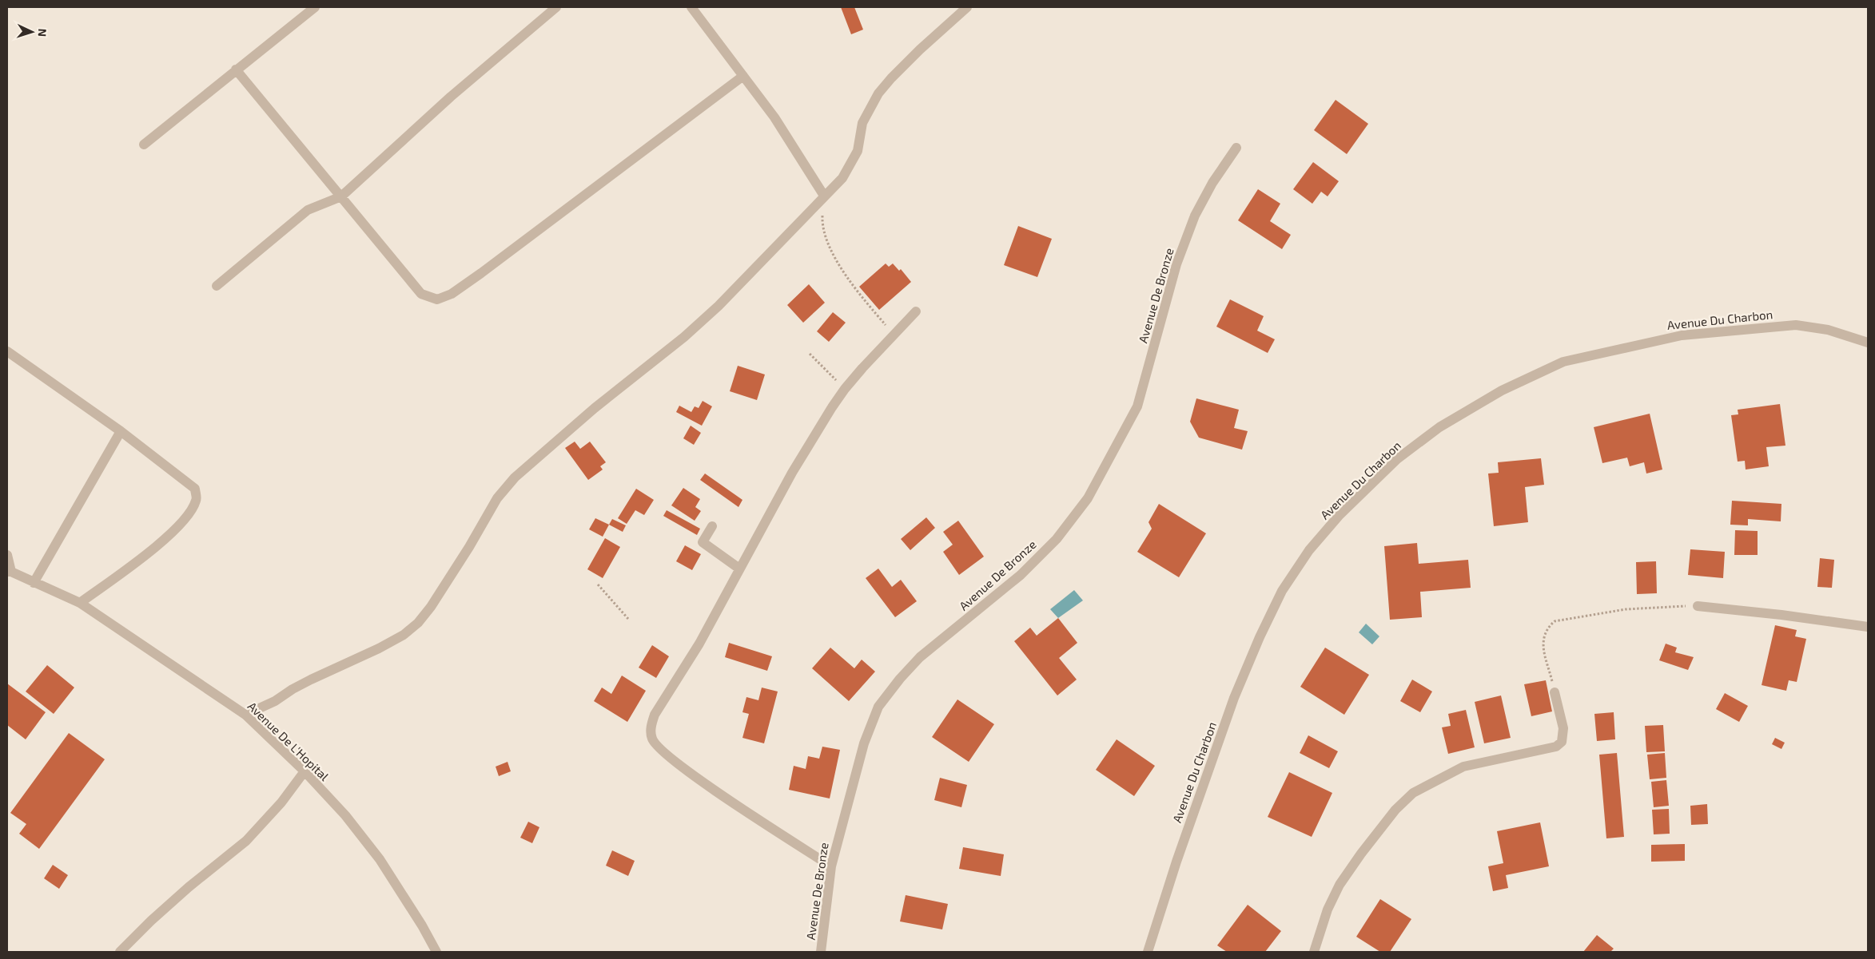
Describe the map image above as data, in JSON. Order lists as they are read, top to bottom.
{
  "streets": {
    "street": ["Avenue De Bronze", "Avenue Du Charbon", "Avenue De L'Hopital"]
  },
  "north": "right"
}
